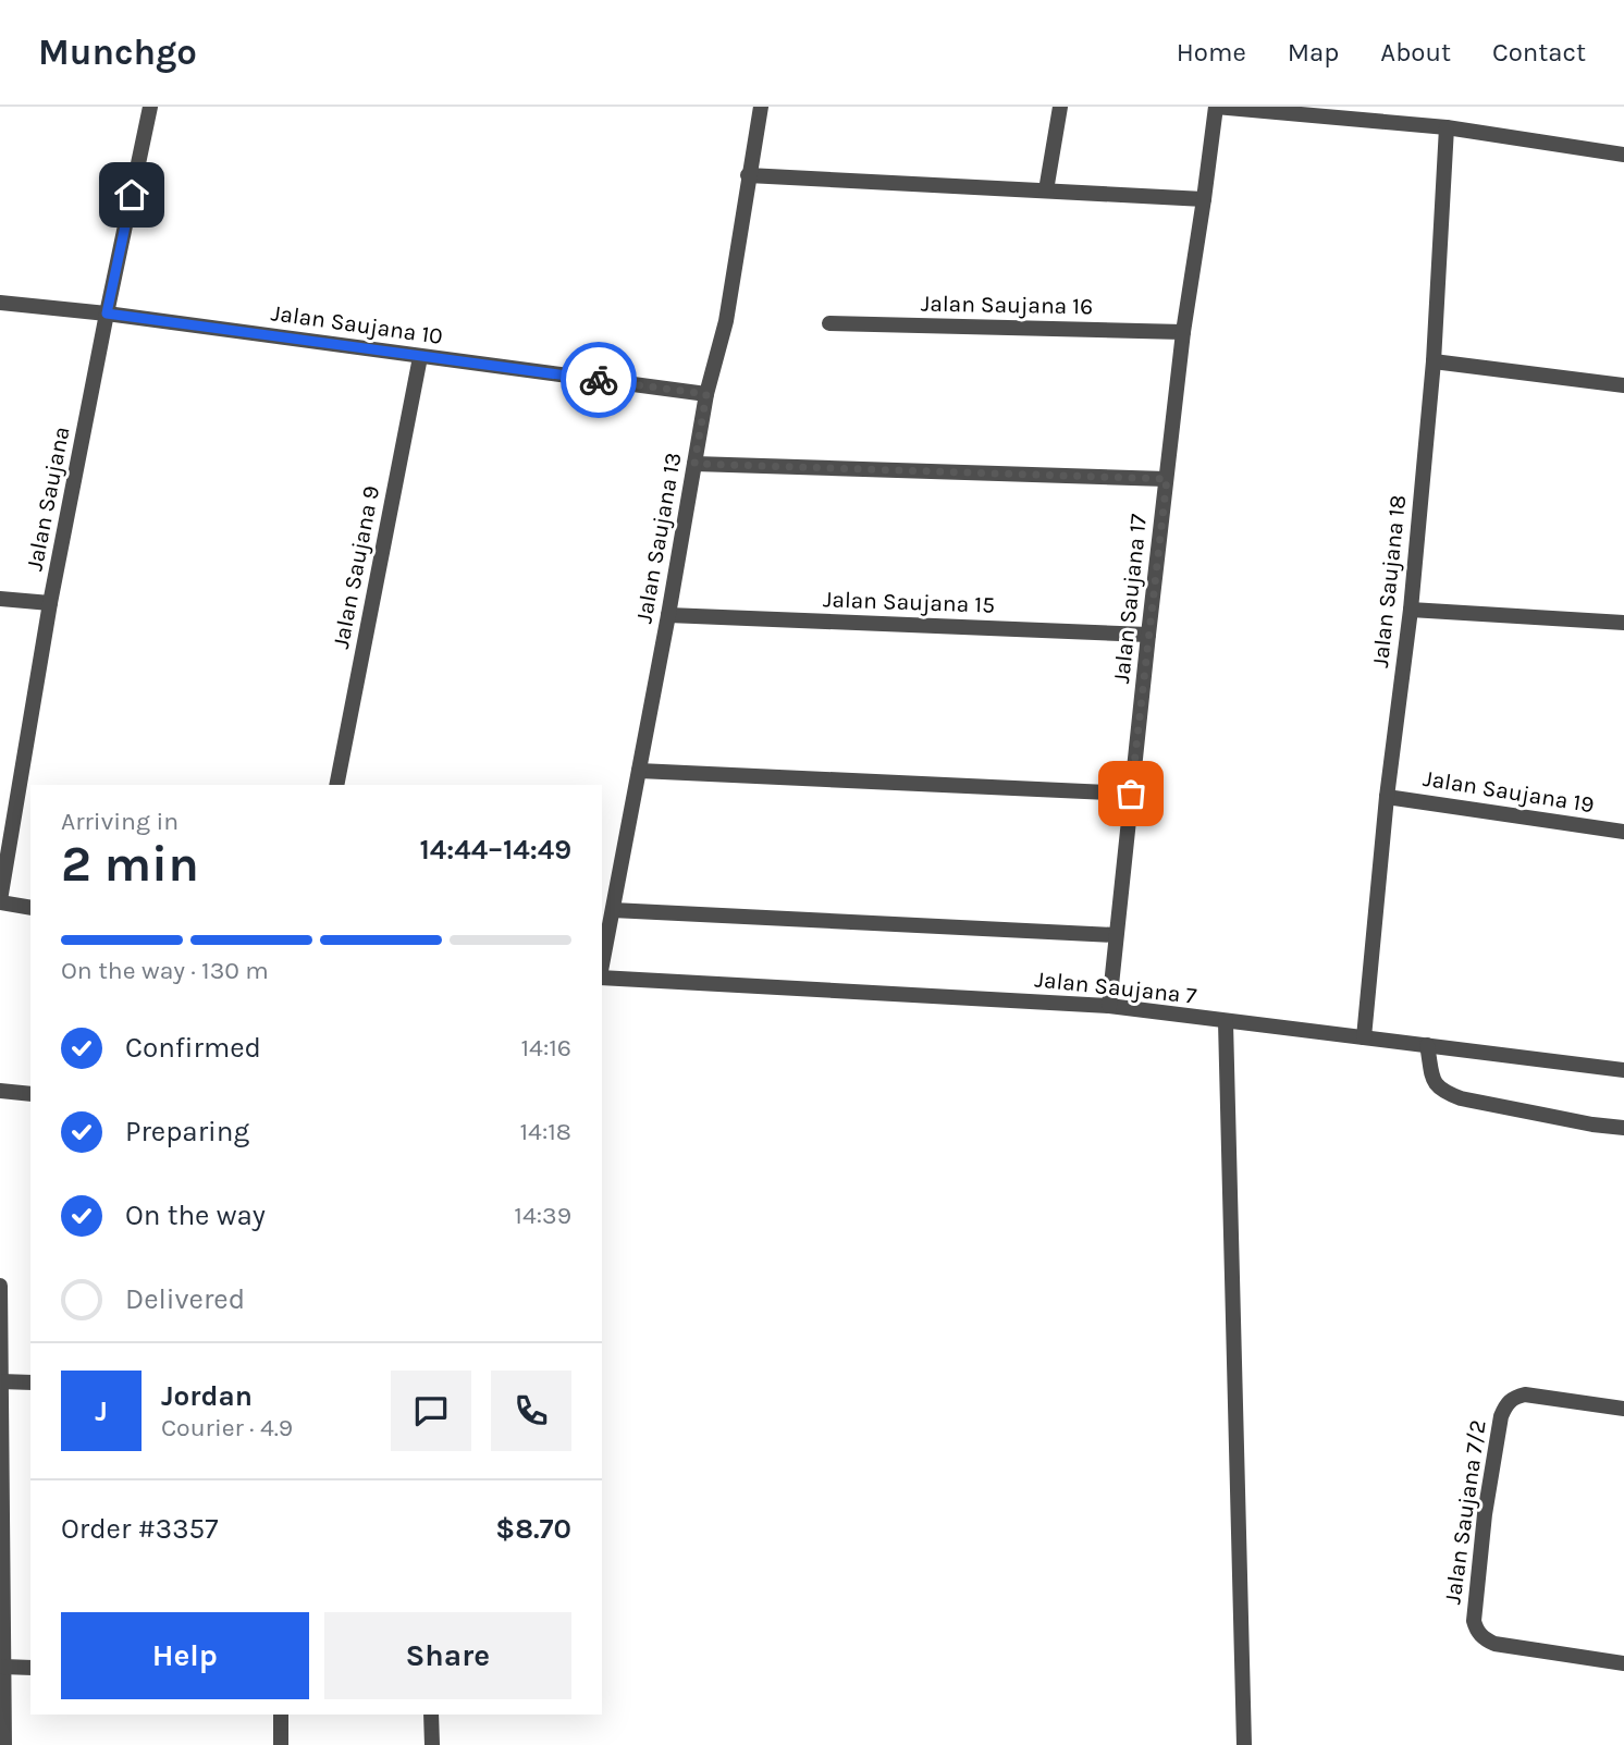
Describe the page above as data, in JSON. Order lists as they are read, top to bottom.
{
  "streets": {
    "street": [
      "Jalan Saujana 16",
      "Jalan Saujana 10",
      "Jalan Saujana",
      "Jalan Saujana 13",
      "Jalan Saujana 9",
      "Jalan Saujana 18",
      "Jalan Saujana 17",
      "Jalan Saujana 15",
      "Jalan Saujana 19",
      "Jalan Saujana 7",
      "Jalan Saujana 7/2"
    ]
  },
  "crossings": [
    ["Jalan Saujana 16", "Jalan Saujana 17"],
    ["Jalan Saujana 10", "Jalan Saujana"],
    ["Jalan Saujana 10", "Jalan Saujana 13"],
    ["Jalan Saujana 10", "Jalan Saujana 9"],
    ["Jalan Saujana 13", "Jalan Saujana 15"],
    ["Jalan Saujana 18", "Jalan Saujana 19"],
    ["Jalan Saujana 18", "Jalan Saujana 7"],
    ["Jalan Saujana 17", "Jalan Saujana 15"],
    ["Jalan Saujana 17", "Jalan Saujana 7"]
  ],
  "page": {
    "header": "Munchgo",
    "nav": [
      "Home",
      "Map",
      "About",
      "Contact"
    ],
    "heading": ["2 min", "Arriving in", "14:44–14:49"],
    "panel": [
      "Jordan",
      "Courier · 4.9",
      "Order #3357",
      "$8.70"
    ],
    "bar": "On the way · 130 m",
    "list": [
      ["Confirmed", "14:16"],
      ["Preparing", "14:18"],
      ["On the way", "14:39"],
      "Delivered"
    ],
    "round": "J",
    "buttons": ["Help", "Share"]
  }
}
